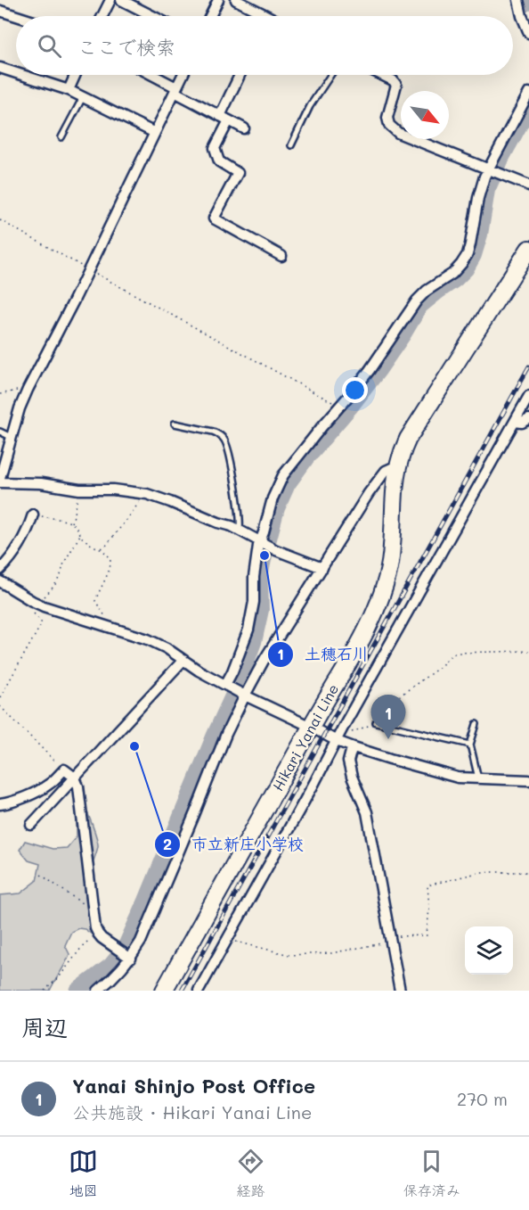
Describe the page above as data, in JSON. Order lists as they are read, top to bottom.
{
  "streets": {
    "main road": ["Hikari Yanai Line"]
  },
  "places": ["土穂石川", "市立新庄小学校"],
  "north": "bottom right",
  "page": {
    "search": "ここで検索",
    "pins": "1",
    "heading": "周辺",
    "list": [
      {
        "mark": "1",
        "name": "Yanai Shinjo Post Office",
        "note": "公共施設 · Hikari Yanai Line",
        "value": "270 m"
      }
    ],
    "nav": ["地図", "経路", "保存済み"]
  }
}
